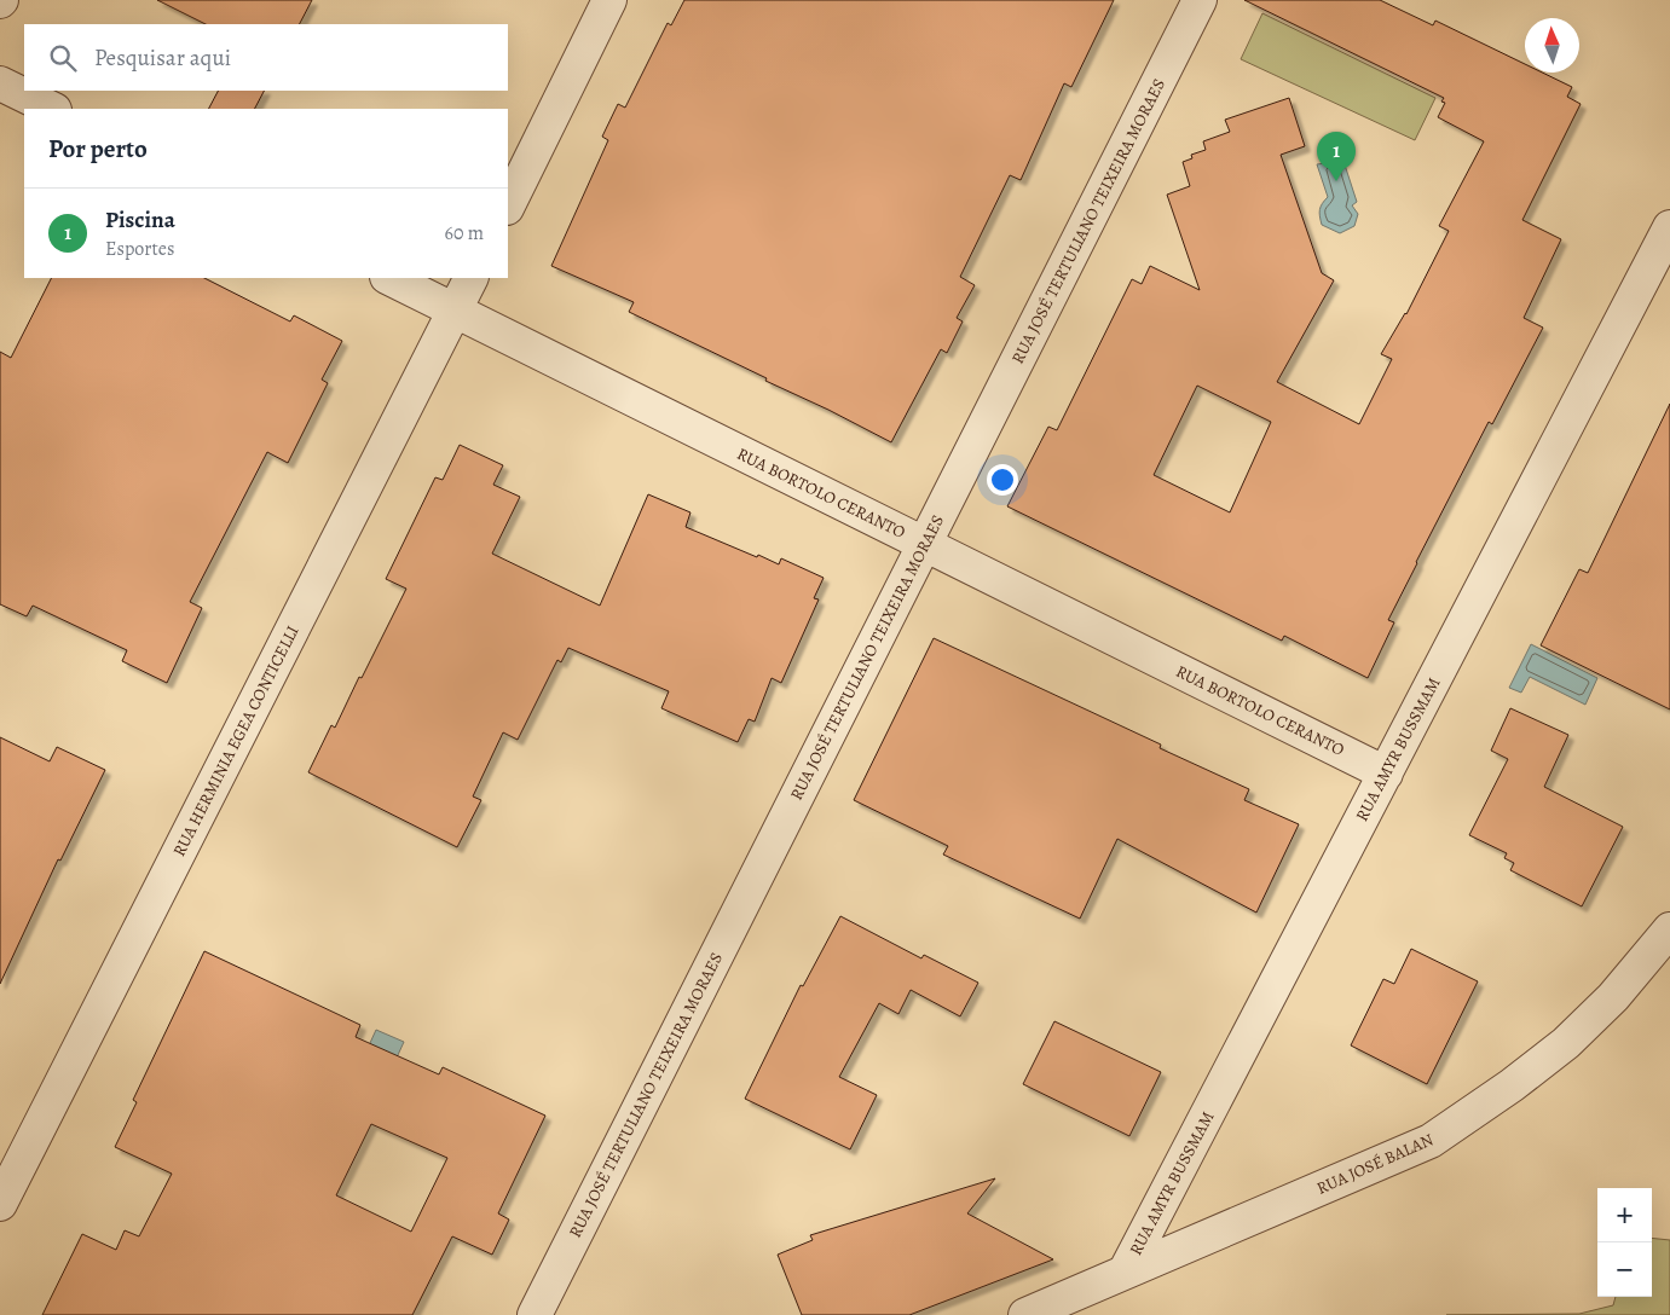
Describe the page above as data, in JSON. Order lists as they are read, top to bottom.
{
  "streets": {
    "street": [
      "RUA JOSÉ TERTULIANO TEIXEIRA MORAES",
      "RUA BORTOLO CERANTO",
      "RUA HERMINIA EGEA CONTICELLI",
      "RUA AMYR BUSSMAM",
      "RUA JOSÉ BALAN"
    ]
  },
  "crossings": [
    ["RUA JOSÉ TERTULIANO TEIXEIRA MORAES", "RUA BORTOLO CERANTO"],
    ["RUA BORTOLO CERANTO", "RUA HERMINIA EGEA CONTICELLI"],
    ["RUA BORTOLO CERANTO", "RUA AMYR BUSSMAM"],
    ["RUA AMYR BUSSMAM", "RUA JOSÉ BALAN"]
  ],
  "north": "top",
  "page": {
    "search": "Pesquisar aqui",
    "heading": "Por perto",
    "pins": "1",
    "list": [
      {
        "mark": "1",
        "name": "Piscina",
        "note": "Esportes",
        "value": "60 m"
      }
    ],
    "map_buttons": ["+", "−"]
  }
}
